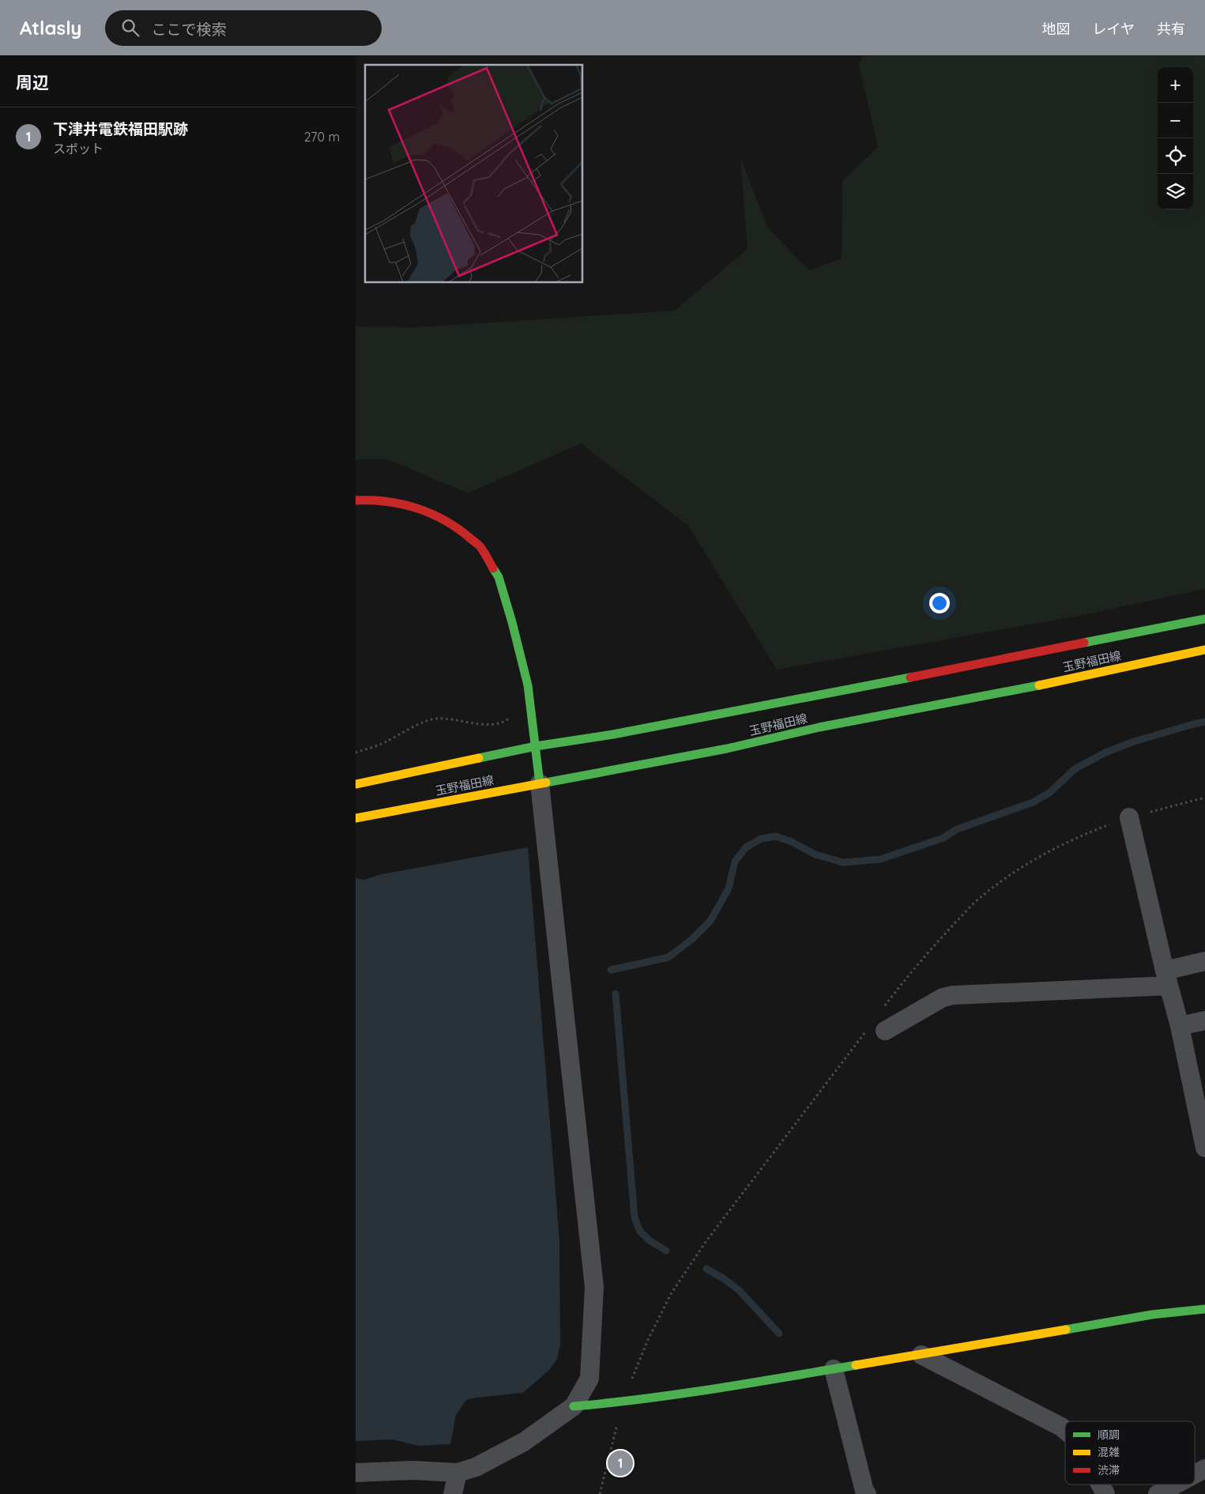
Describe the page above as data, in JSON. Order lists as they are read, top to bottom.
{
  "streets": {
    "main road": ["玉野福田線"]
  },
  "legend": ["順調", "混雑", "渋滞"],
  "page": {
    "header": "Atlasly",
    "search": "ここで検索",
    "nav": ["地図", "レイヤ", "共有"],
    "heading": "周辺",
    "map_buttons": ["+", "−"],
    "list": [
      {
        "mark": "1",
        "name": "下津井電鉄福田駅跡",
        "note": "スポット",
        "value": "270 m"
      }
    ],
    "pins": "1"
  }
}
